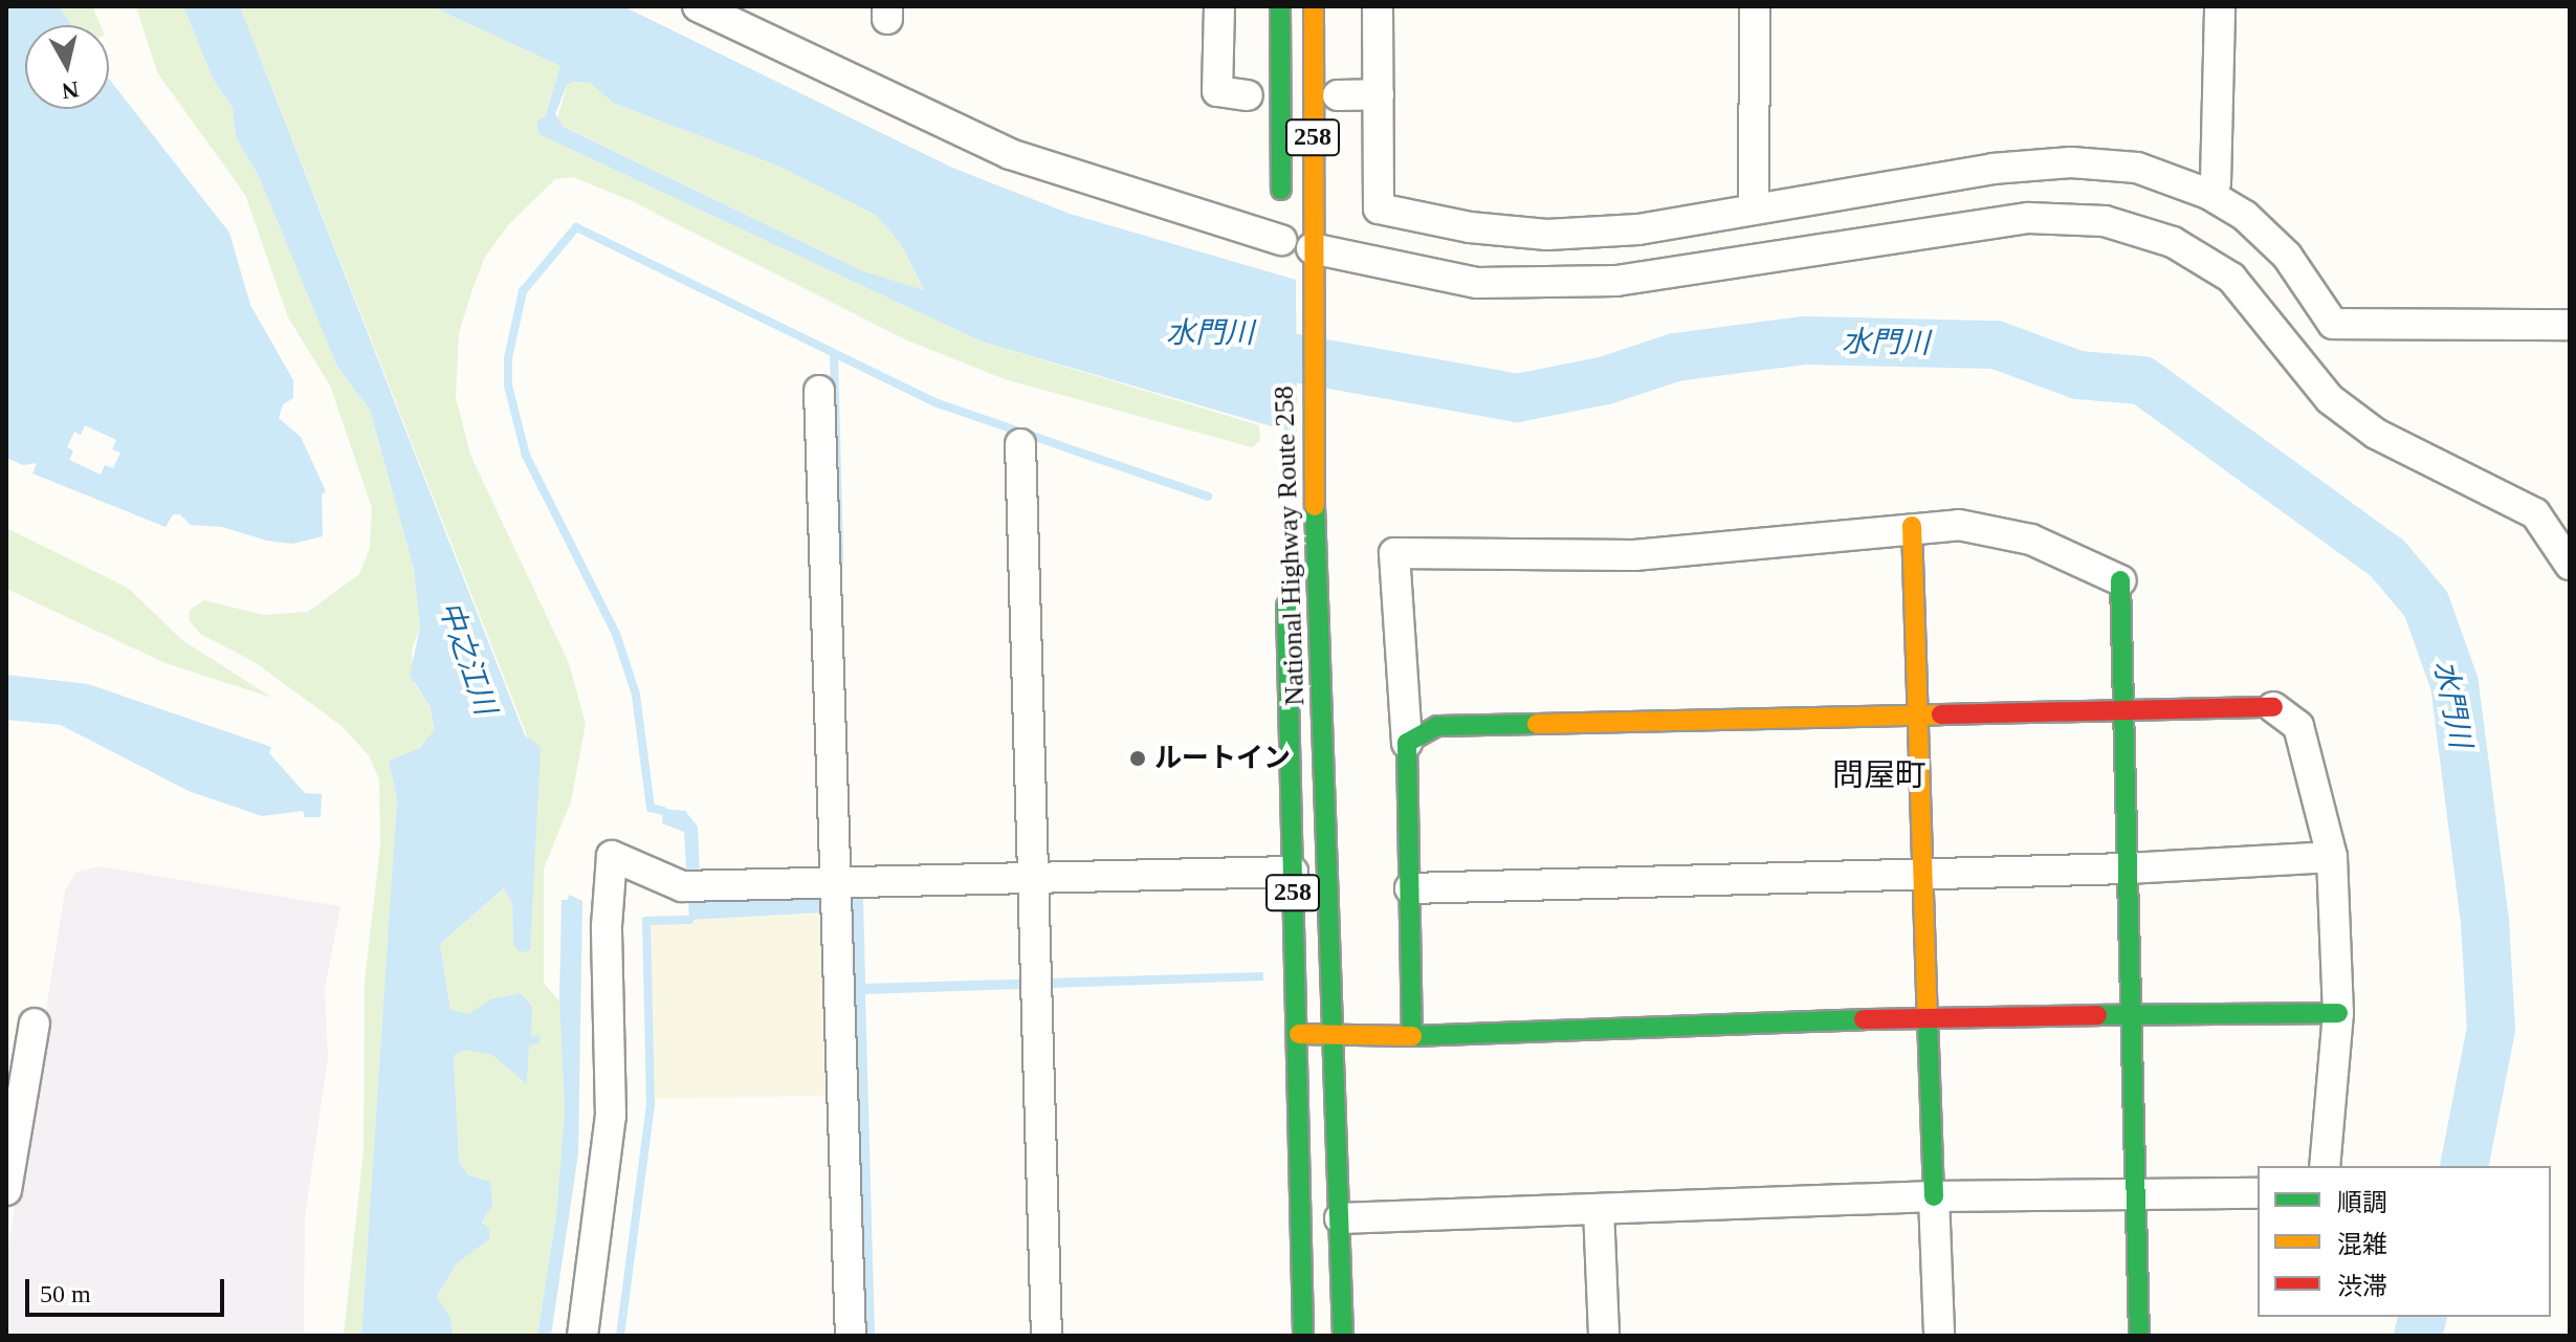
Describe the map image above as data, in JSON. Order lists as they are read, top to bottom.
{
  "streets": {
    "main road": ["258", "National Highway Route 258"]
  },
  "districts": ["問屋町"],
  "water": ["水門川", "中之江川"],
  "places": ["ルートイン"],
  "legend": ["順調", "混雑", "渋滞"],
  "scale_bar": "50 m",
  "north": "bottom"
}
